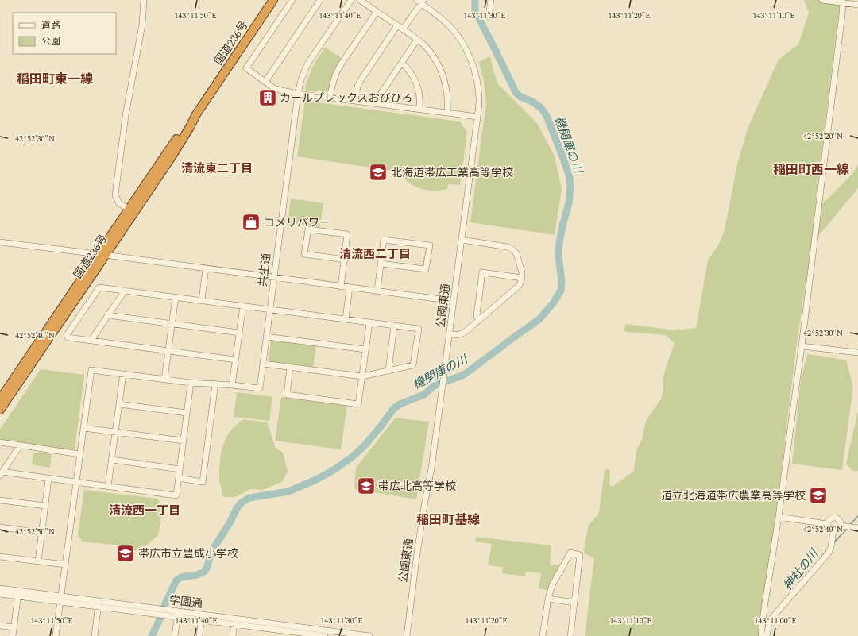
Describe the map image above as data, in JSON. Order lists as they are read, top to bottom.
{
  "streets": {
    "highway": ["国道236号"],
    "street": ["共生通", "公園東通", "学園通"]
  },
  "districts": [
    "稲田町東一線",
    "清流東二丁目",
    "稲田町西一線",
    "清流西二丁目",
    "清流西一丁目",
    "稲田町基線"
  ],
  "water": ["機関庫の川", "神社の川"],
  "places": {
    "building": ["カールプレックスおびひろ"],
    "school or university": [
      "北海道帯広工業高等学校",
      "帯広北高等学校",
      "道立北海道帯広農業高等学校",
      "帯広市立豊成小学校"
    ],
    "shop": ["コメリパワー"]
  },
  "legend": ["道路", "公園"],
  "coordinates": [
    "143°11'50\"E",
    "143°11'40\"E",
    "143°11'30\"E",
    "143°11'20\"E",
    "143°11'10\"E",
    "42°52'20\"N",
    "42°52'30\"N",
    "42°52'40\"N",
    "42°52'50\"N",
    "143°11'00\"E"
  ]
}
